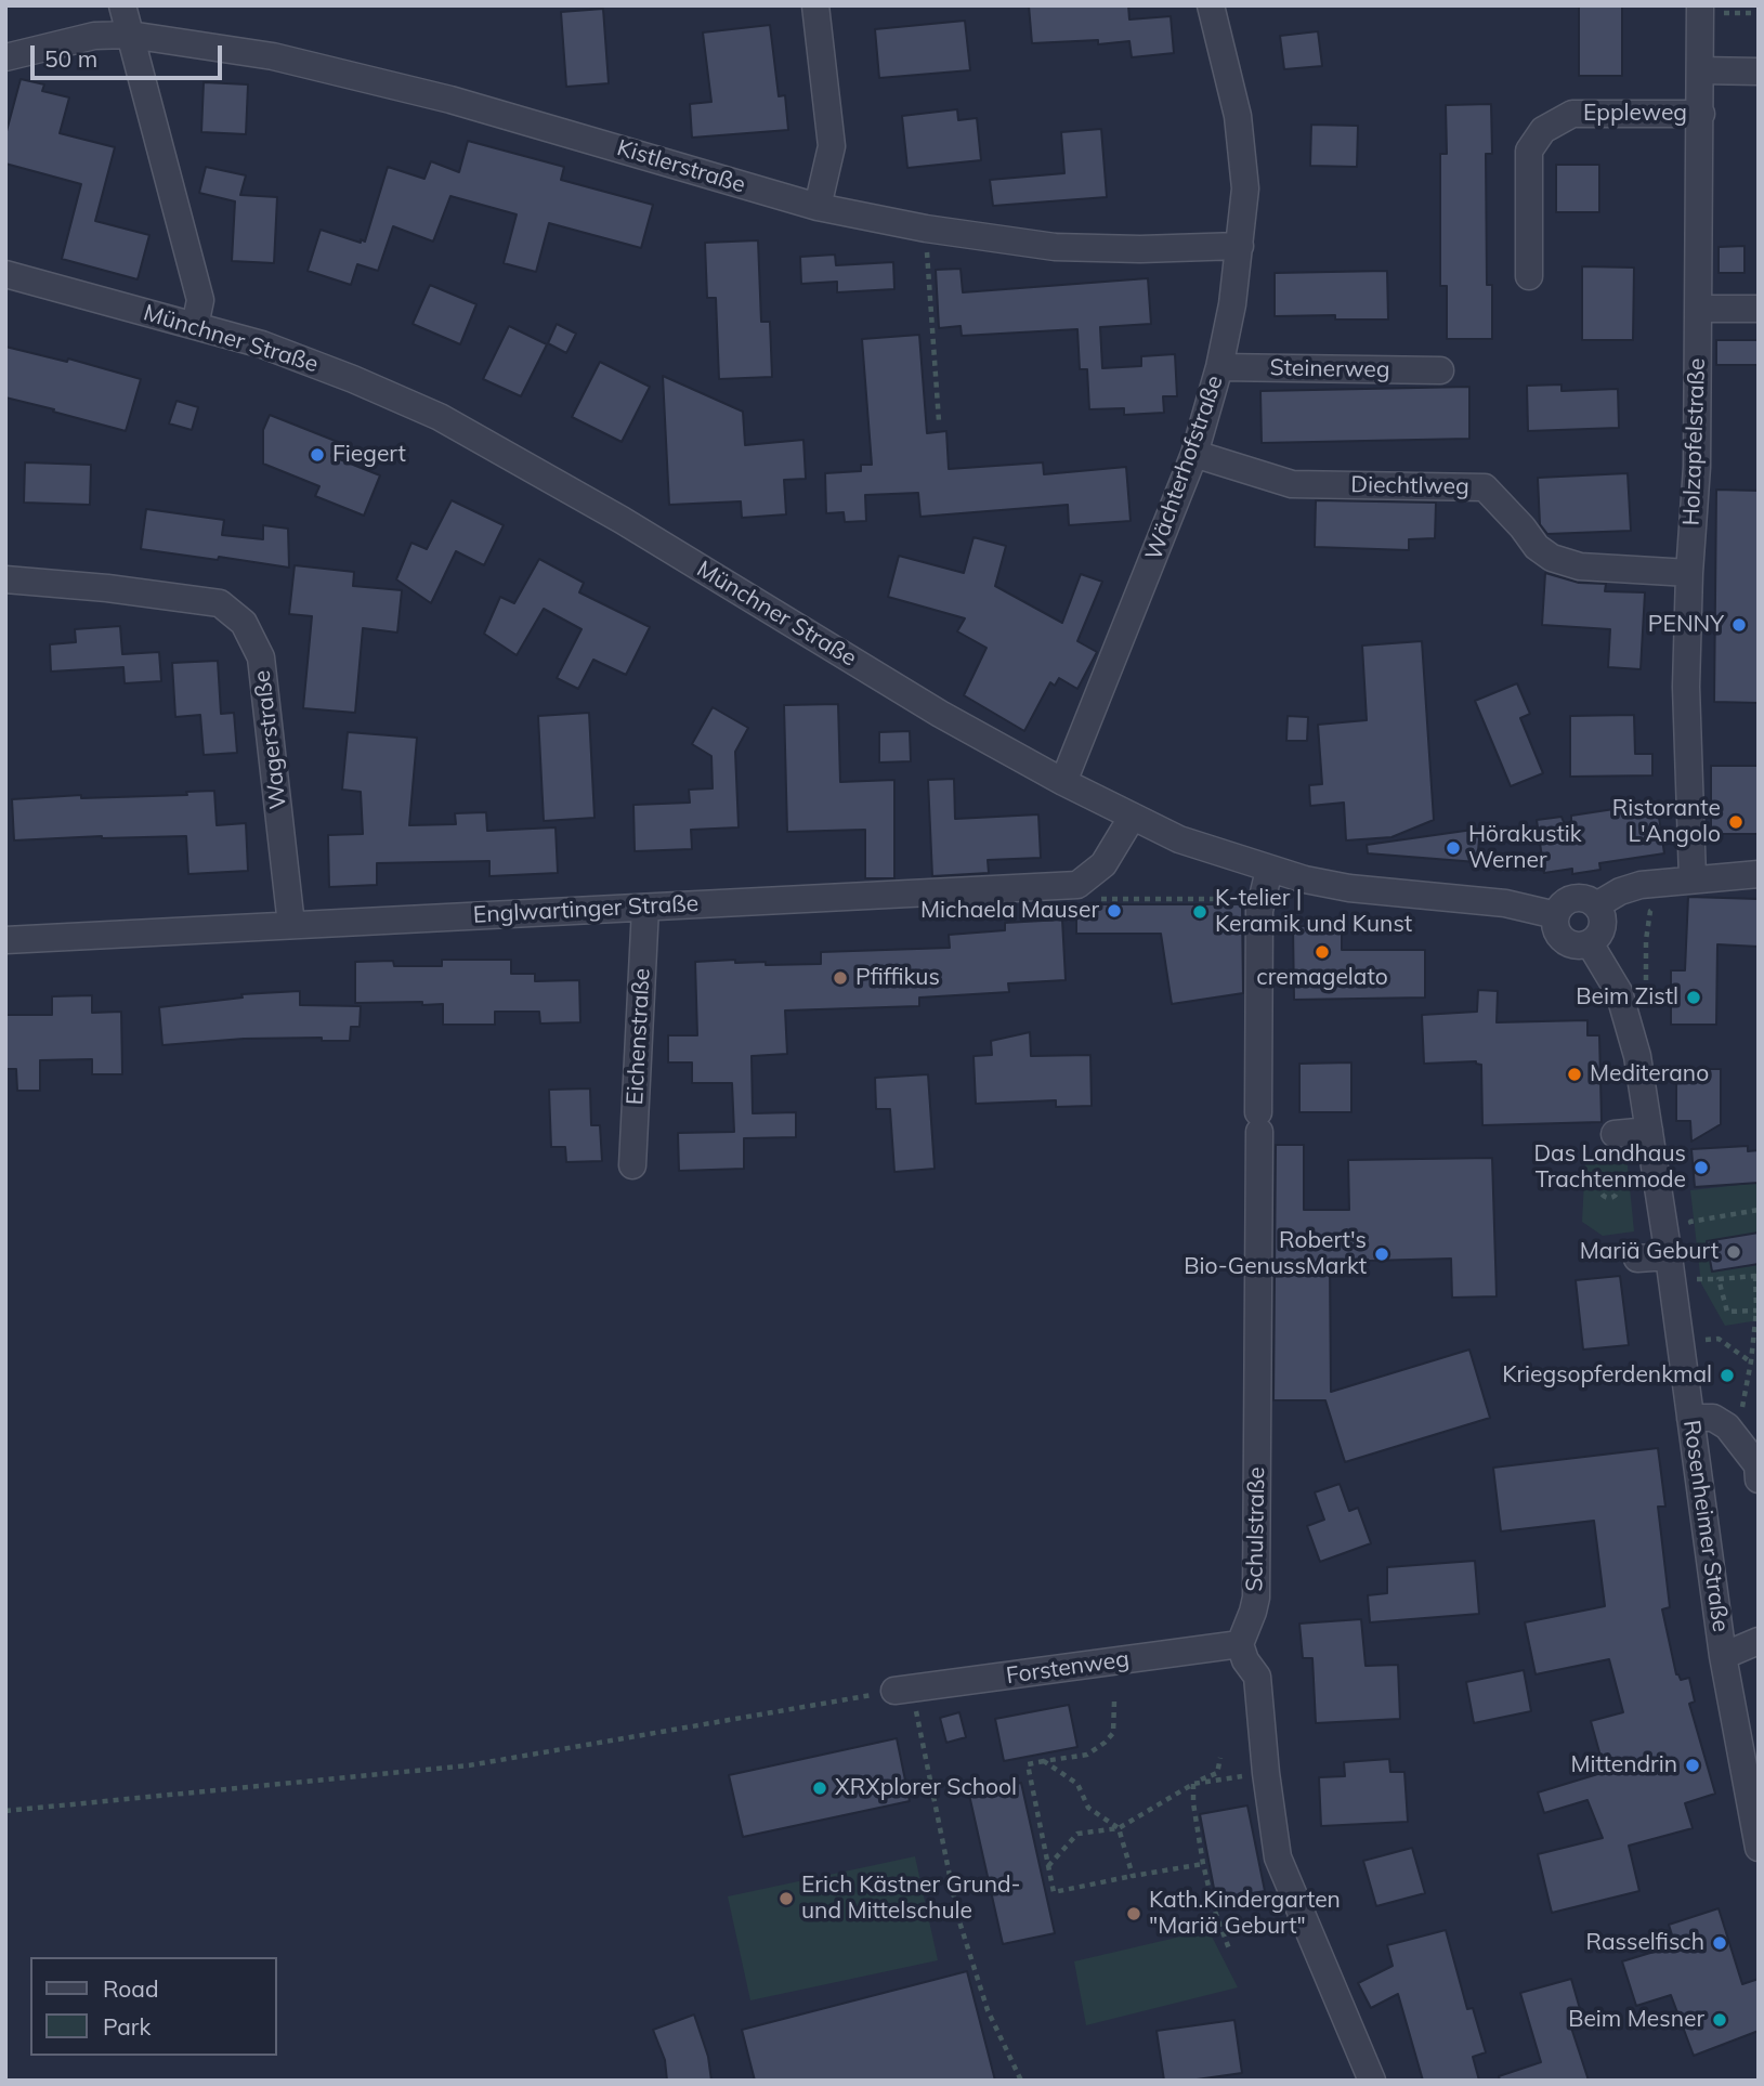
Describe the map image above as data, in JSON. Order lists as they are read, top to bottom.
{
  "streets": {
    "street": [
      "Eppleweg",
      "Kistlerstraße",
      "Münchner Straße",
      "Steinerweg",
      "Holzapfelstraße",
      "Wächterhofstraße",
      "Diechtlweg",
      "Wagerstraße",
      "Englwartinger Straße",
      "Eichenstraße",
      "Rosenheimer Straße",
      "Schulstraße",
      "Forstenweg"
    ]
  },
  "crossings": [
    ["Eppleweg", "Holzapfelstraße"],
    ["Kistlerstraße", "Wächterhofstraße"],
    ["Münchner Straße", "Wächterhofstraße"],
    ["Münchner Straße", "Rosenheimer Straße"],
    ["Münchner Straße", "Schulstraße"],
    ["Steinerweg", "Wächterhofstraße"],
    ["Holzapfelstraße", "Diechtlweg"],
    ["Wächterhofstraße", "Diechtlweg"],
    ["Wagerstraße", "Englwartinger Straße"],
    ["Englwartinger Straße", "Eichenstraße"],
    ["Schulstraße", "Forstenweg"]
  ],
  "places": [
    "Fiegert",
    "PENNY",
    "Ristorante L'Angolo",
    "Hörakustik Werner",
    "Michaela Mauser",
    "K-telier | Keramik und Kunst",
    "cremagelato",
    "Pfiffikus",
    "Beim Zistl",
    "Mediterano",
    "Das Landhaus Trachtenmode",
    "Mariä Geburt",
    "Robert's Bio-GenussMarkt",
    "Kriegsopferdenkmal",
    "Mittendrin",
    "XRXplorer School",
    "Erich Kästner Grund- und Mittelschule",
    "Kath.Kindergarten \"Mariä Geburt\"",
    "Rasselfisch",
    "Beim Mesner"
  ],
  "legend": ["Road", "Park"],
  "scale_bar": "50 m"
}
